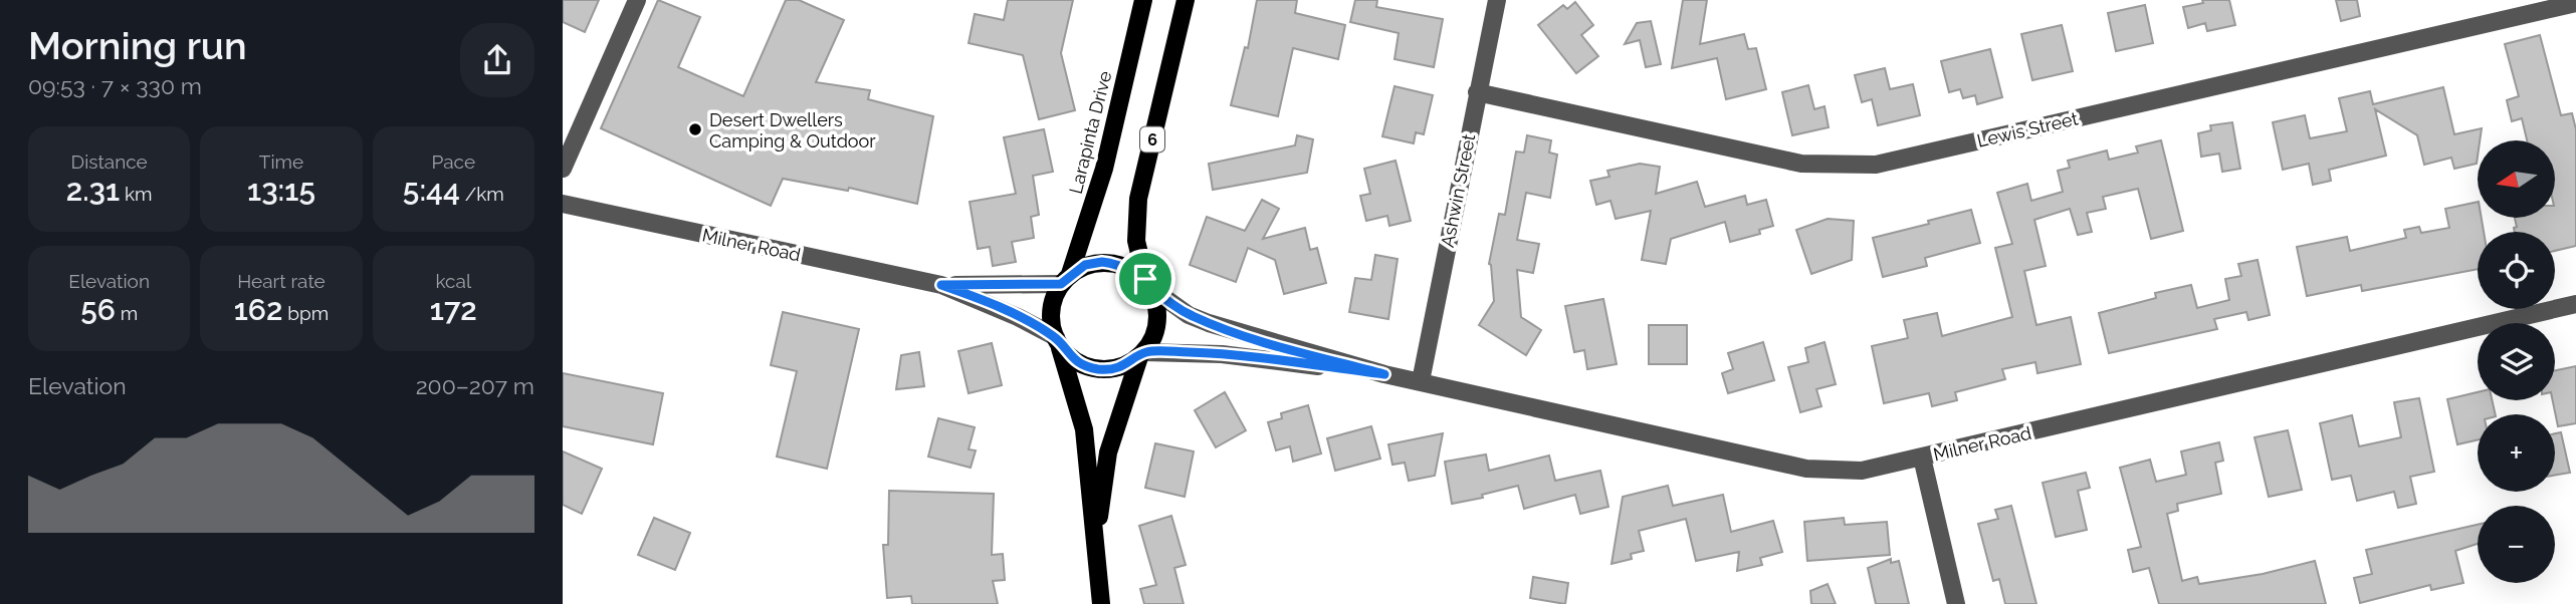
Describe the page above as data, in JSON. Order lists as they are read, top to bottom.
{
  "streets": {
    "main road": ["Larapinta Drive", "6"],
    "street": ["Lewis Street", "Ashwin Street", "Milner Road"]
  },
  "crossings": [
    ["Lewis Street", "Ashwin Street"],
    ["Larapinta Drive", "6"],
    ["Larapinta Drive", "Milner Road"],
    ["6", "Milner Road"],
    ["Ashwin Street", "Milner Road"]
  ],
  "places": ["Desert Dwellers Camping & Outdoor"],
  "north": "left",
  "page": {
    "heading": ["Morning run", "09:53 · 7 × 330 m"],
    "stats": [
      ["Distance", "2.31 km"],
      ["Time", "13:15"],
      ["Pace", "5:44 /km"],
      ["Elevation", "56 m"],
      ["Heart rate", "162 bpm"],
      ["kcal", "172"]
    ],
    "map_buttons": ["+", "−"],
    "chart": ["Elevation", "200–207 m"]
  }
}
